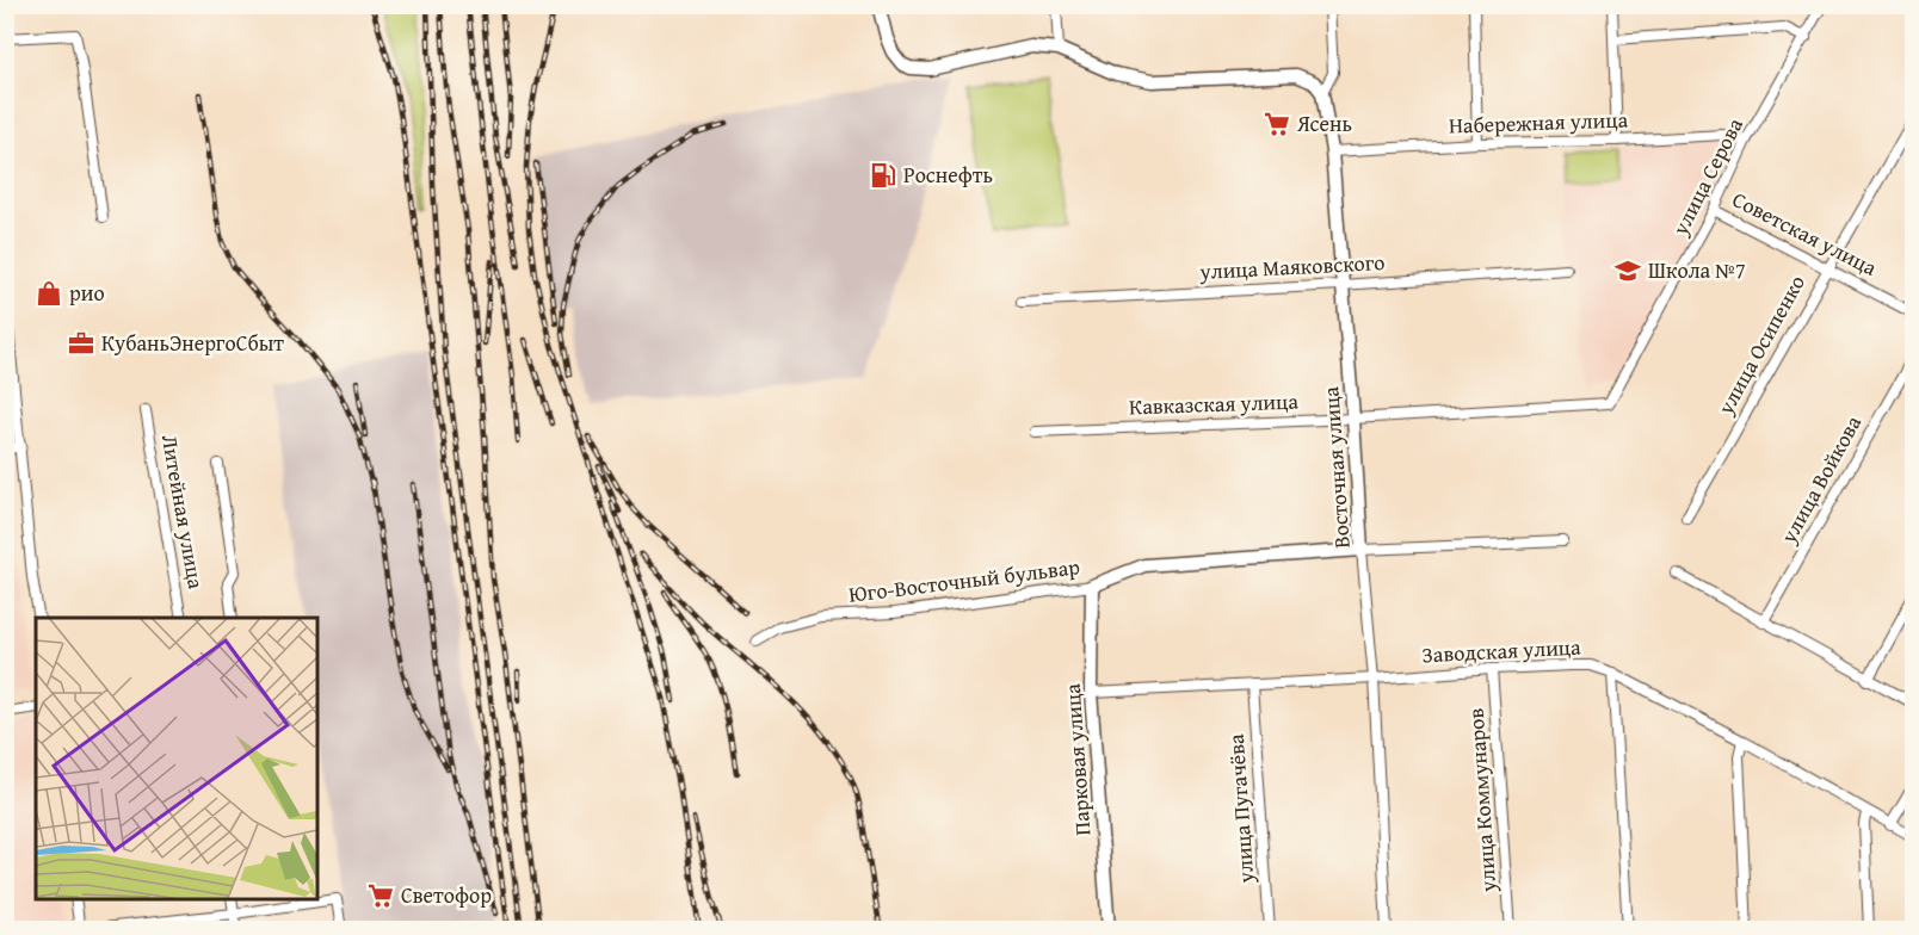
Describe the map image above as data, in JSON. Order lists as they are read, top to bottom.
{
  "streets": {
    "main road": ["Восточная улица", "Юго-Восточный бульвар", "Парковая улица"],
    "street": [
      "Набережная улица",
      "улица Серова",
      "Советская улица",
      "улица Маяковского",
      "улица Осипенко",
      "Кавказская улица",
      "улица Войкова",
      "Литейная улица",
      "Заводская улица",
      "улица Коммунаров",
      "улица Пугачёва"
    ]
  },
  "crossings": [
    ["Набережная улица", "улица Серова"],
    ["Набережная улица", "Восточная улица"],
    ["улица Серова", "Советская улица"],
    ["улица Серова", "Кавказская улица"],
    ["Советская улица", "улица Осипенко"],
    ["улица Маяковского", "Восточная улица"],
    ["Кавказская улица", "Восточная улица"],
    ["Восточная улица", "Юго-Восточный бульвар"],
    ["Восточная улица", "Заводская улица"],
    ["Юго-Восточный бульвар", "Парковая улица"],
    ["Заводская улица", "Парковая улица"],
    ["Заводская улица", "улица Коммунаров"],
    ["Заводская улица", "улица Пугачёва"]
  ],
  "places": {
    "supermarket": ["Ясень", "Светофор"],
    "fuel station": ["Роснефть"],
    "school or university": ["Школа №7"],
    "shop": ["рио"],
    "office": ["КубаньЭнергоСбыт"]
  }
}
